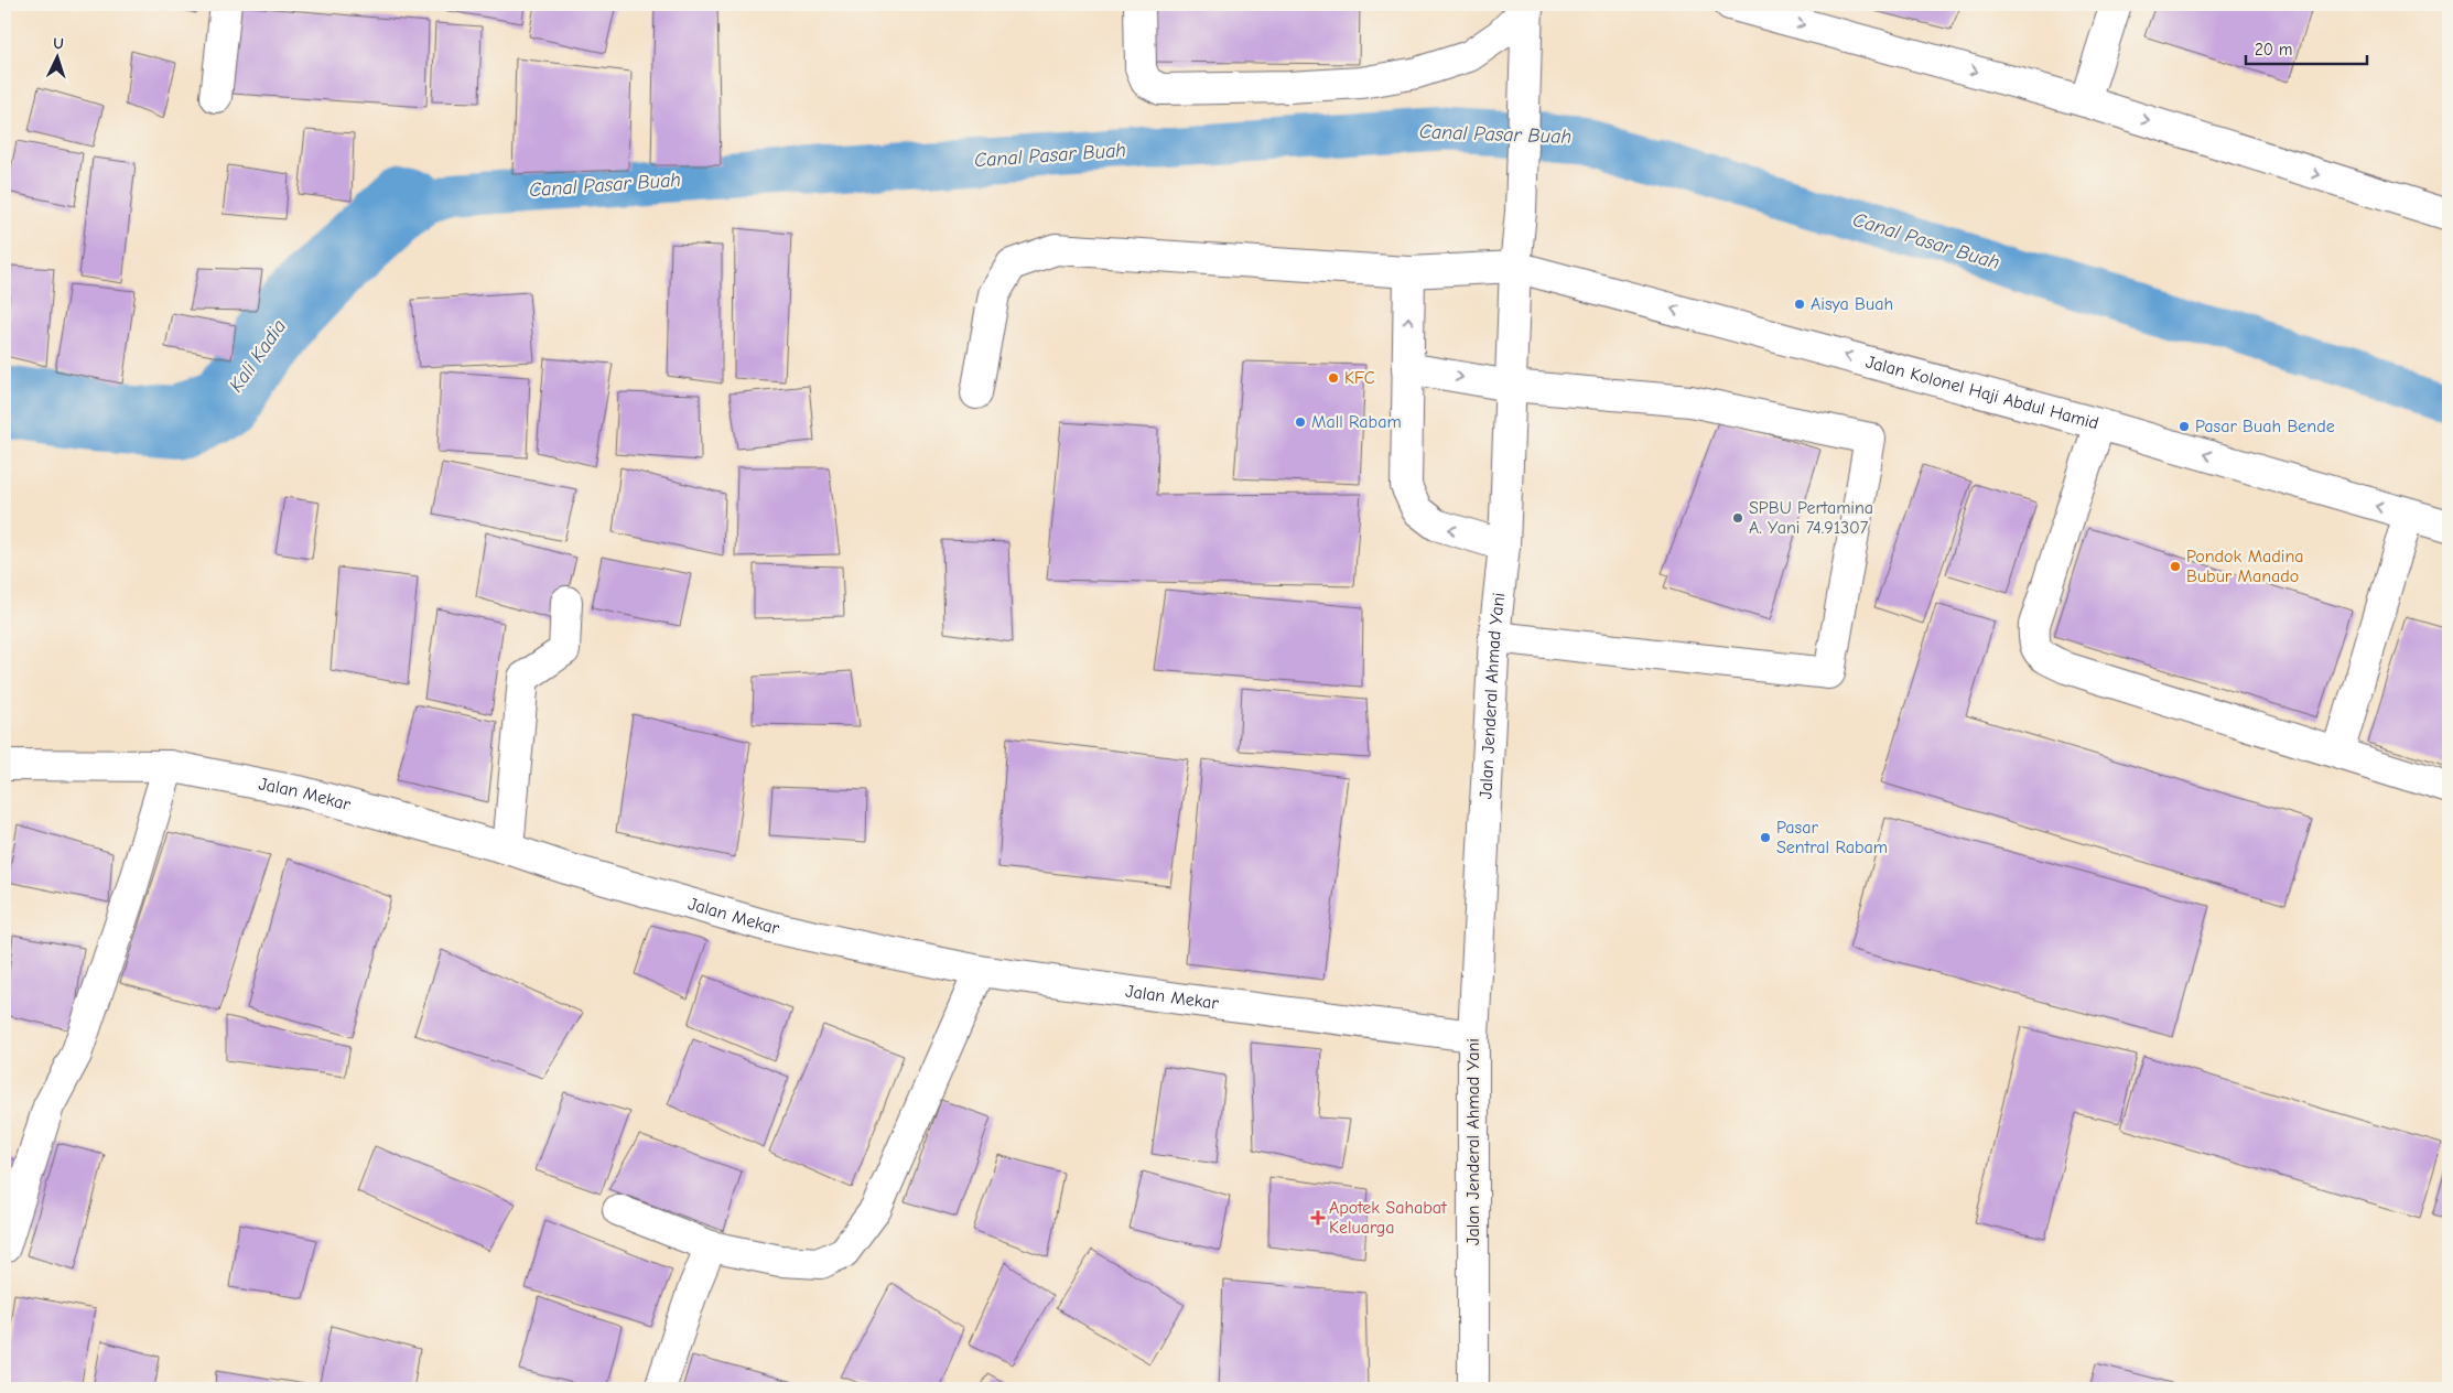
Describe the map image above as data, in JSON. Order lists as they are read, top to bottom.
{
  "streets": {
    "main road": ["Jalan Kolonel Haji Abdul Hamid", "Jalan Jenderal Ahmad Yani", "Jalan Mekar"]
  },
  "crossings": [
    ["Jalan Kolonel Haji Abdul Hamid", "Jalan Jenderal Ahmad Yani"],
    ["Jalan Jenderal Ahmad Yani", "Jalan Mekar"]
  ],
  "one_way": ["Jalan Kolonel Haji Abdul Hamid"],
  "water": ["Canal Pasar Buah", "Kali Kadia"],
  "places": {
    "other": [
      "Aisya Buah",
      "KFC",
      "Mall Rabam",
      "Pasar Buah Bende",
      "SPBU Pertamina A. Yani 74.91307",
      "Pondok Madina Bubur Manado",
      "Pasar Sentral Rabam"
    ],
    "health": ["Apotek Sahabat Keluarga"]
  },
  "scale_bar": "20 m",
  "north": "top"
}
